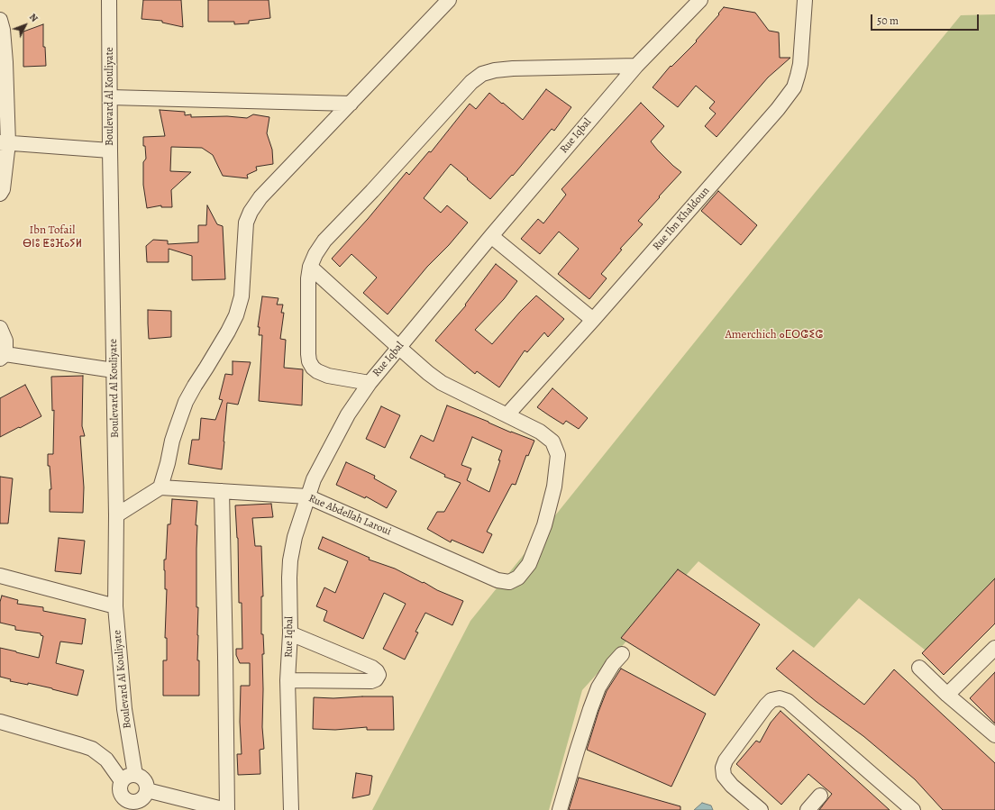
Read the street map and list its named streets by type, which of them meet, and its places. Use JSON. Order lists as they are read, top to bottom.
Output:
{
  "streets": {
    "street": [
      "Boulevard Al Kouliyate",
      "Rue Iqbal",
      "Rue Ibn Khaldoun",
      "Rue Abdellah Laroui"
    ]
  },
  "crossings": [
    ["Rue Iqbal", "Rue Abdellah Laroui"],
    ["Rue Ibn Khaldoun", "Rue Abdellah Laroui"]
  ],
  "districts": ["Ibn Tofail ⴱⵏⵓ ⵟⵓⴼⴰⵢⵍ", "Amerchich ⴰⵎⵔⵛⵉⵛ"],
  "scale_bar": "50 m",
  "north": "top right"
}
